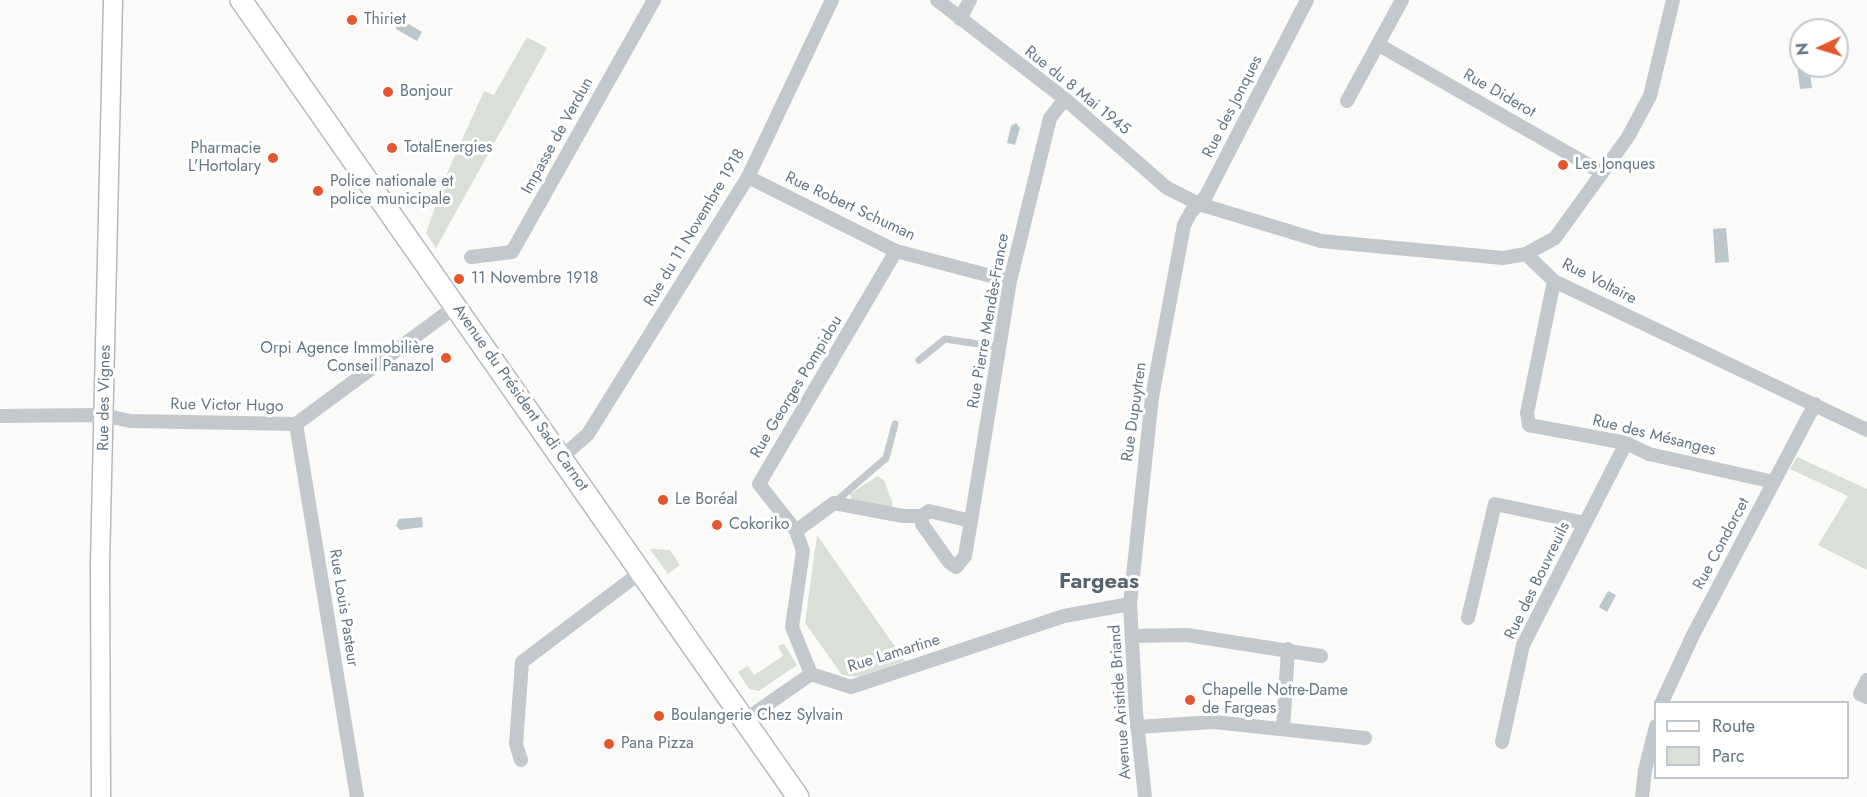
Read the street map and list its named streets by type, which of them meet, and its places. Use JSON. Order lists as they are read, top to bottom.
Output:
{
  "streets": {
    "main road": ["Avenue du Président Sadi Carnot"],
    "street": [
      "Rue du 8 Mai 1945",
      "Rue Diderot",
      "Rue des Jonques",
      "Impasse de Verdun",
      "Rue Robert Schuman",
      "Rue du 11 Novembre 1918",
      "Rue Voltaire",
      "Rue Pierre Mendès-France",
      "Rue Georges Pompidou",
      "Rue des Vignes",
      "Rue Victor Hugo",
      "Rue Dupuytren",
      "Rue des Mésanges",
      "Rue Condorcet",
      "Rue des Bouvreuils",
      "Rue Louis Pasteur",
      "Rue Lamartine",
      "Avenue Aristide Briand"
    ]
  },
  "crossings": [
    ["Rue du 8 Mai 1945", "Rue des Jonques"],
    ["Rue du 8 Mai 1945", "Rue Pierre Mendès-France"],
    ["Rue des Jonques", "Rue Dupuytren"],
    ["Rue Robert Schuman", "Rue du 11 Novembre 1918"],
    ["Rue Robert Schuman", "Rue Pierre Mendès-France"],
    ["Rue Robert Schuman", "Rue Georges Pompidou"],
    ["Rue du 11 Novembre 1918", "Avenue du Président Sadi Carnot"],
    ["Rue Voltaire", "Rue des Mésanges"],
    ["Rue Voltaire", "Rue Condorcet"],
    ["Rue Georges Pompidou", "Rue Lamartine"],
    ["Rue des Vignes", "Rue Victor Hugo"],
    ["Avenue du Président Sadi Carnot", "Rue Victor Hugo"],
    ["Rue Victor Hugo", "Rue Louis Pasteur"],
    ["Rue Dupuytren", "Rue Lamartine"],
    ["Rue Dupuytren", "Avenue Aristide Briand"],
    ["Rue des Mésanges", "Rue Condorcet"],
    ["Rue des Mésanges", "Rue des Bouvreuils"],
    ["Rue Lamartine", "Avenue Aristide Briand"]
  ],
  "districts": ["Fargeas"],
  "places": [
    "Thiriet",
    "Bonjour",
    "TotalEnergies",
    "Pharmacie L'Hortolary",
    "Les Jonques",
    "Police nationale et police municipale",
    "11 Novembre 1918",
    "Orpi Agence Immobilière Conseil Panazol",
    "Le Boréal",
    "Cokoriko",
    "Chapelle Notre-Dame de Fargeas",
    "Boulangerie Chez Sylvain",
    "Pana Pizza"
  ],
  "legend": ["Route", "Parc"],
  "north": "left"
}
